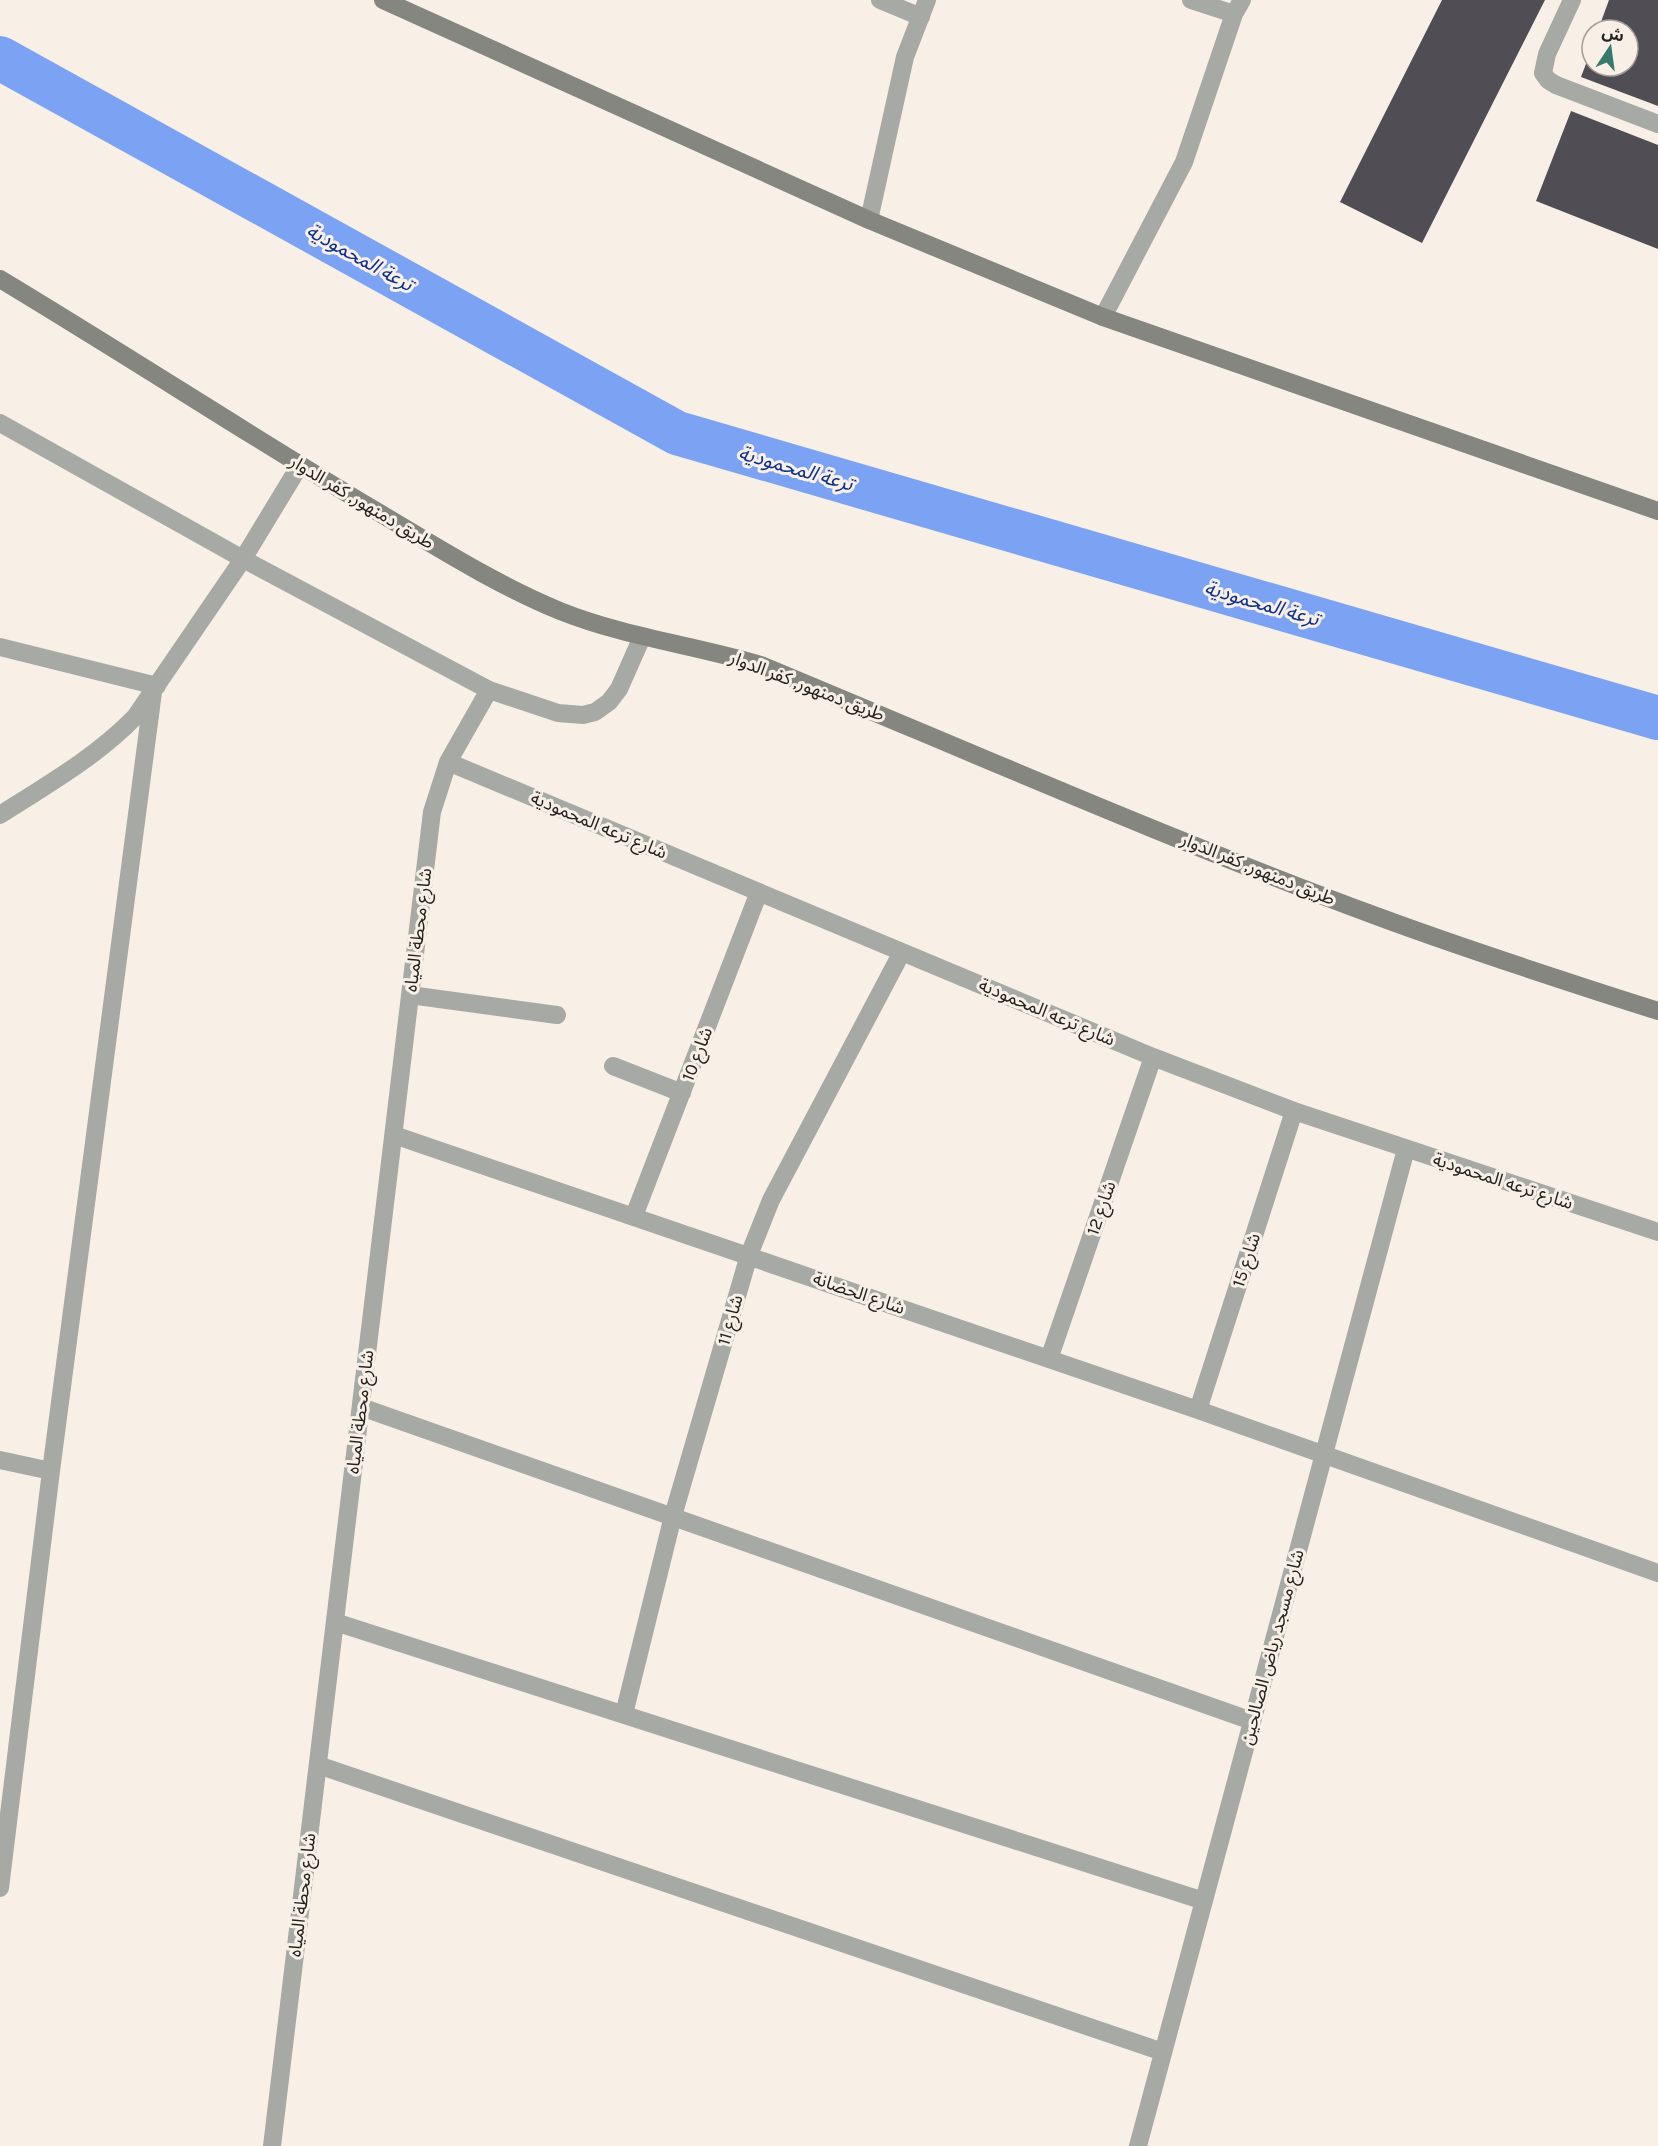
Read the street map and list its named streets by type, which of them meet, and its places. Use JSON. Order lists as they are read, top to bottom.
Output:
{
  "streets": {
    "main road": ["طريق دمنهور, كفر الدوار"],
    "street": [
      "شارع ترعه المحمودية",
      "شارع محطة المياه",
      "شارع 10",
      "شارع 12",
      "شارع 15",
      "شارع الحضانة",
      "شارع 11",
      "شارع مسجد رياض الصالحين"
    ]
  },
  "crossings": [
    ["شارع ترعه المحمودية", "شارع محطة المياه"],
    ["شارع ترعه المحمودية", "شارع 10"],
    ["شارع ترعه المحمودية", "شارع 12"],
    ["شارع ترعه المحمودية", "شارع 15"],
    ["شارع ترعه المحمودية", "شارع 11"],
    ["شارع ترعه المحمودية", "شارع مسجد رياض الصالحين"],
    ["شارع محطة المياه", "شارع الحضانة"],
    ["شارع 10", "شارع الحضانة"],
    ["شارع 12", "شارع الحضانة"],
    ["شارع 15", "شارع الحضانة"],
    ["شارع الحضانة", "شارع 11"],
    ["شارع الحضانة", "شارع مسجد رياض الصالحين"]
  ],
  "water": ["ترعة المحمودية"],
  "north": "top"
}
